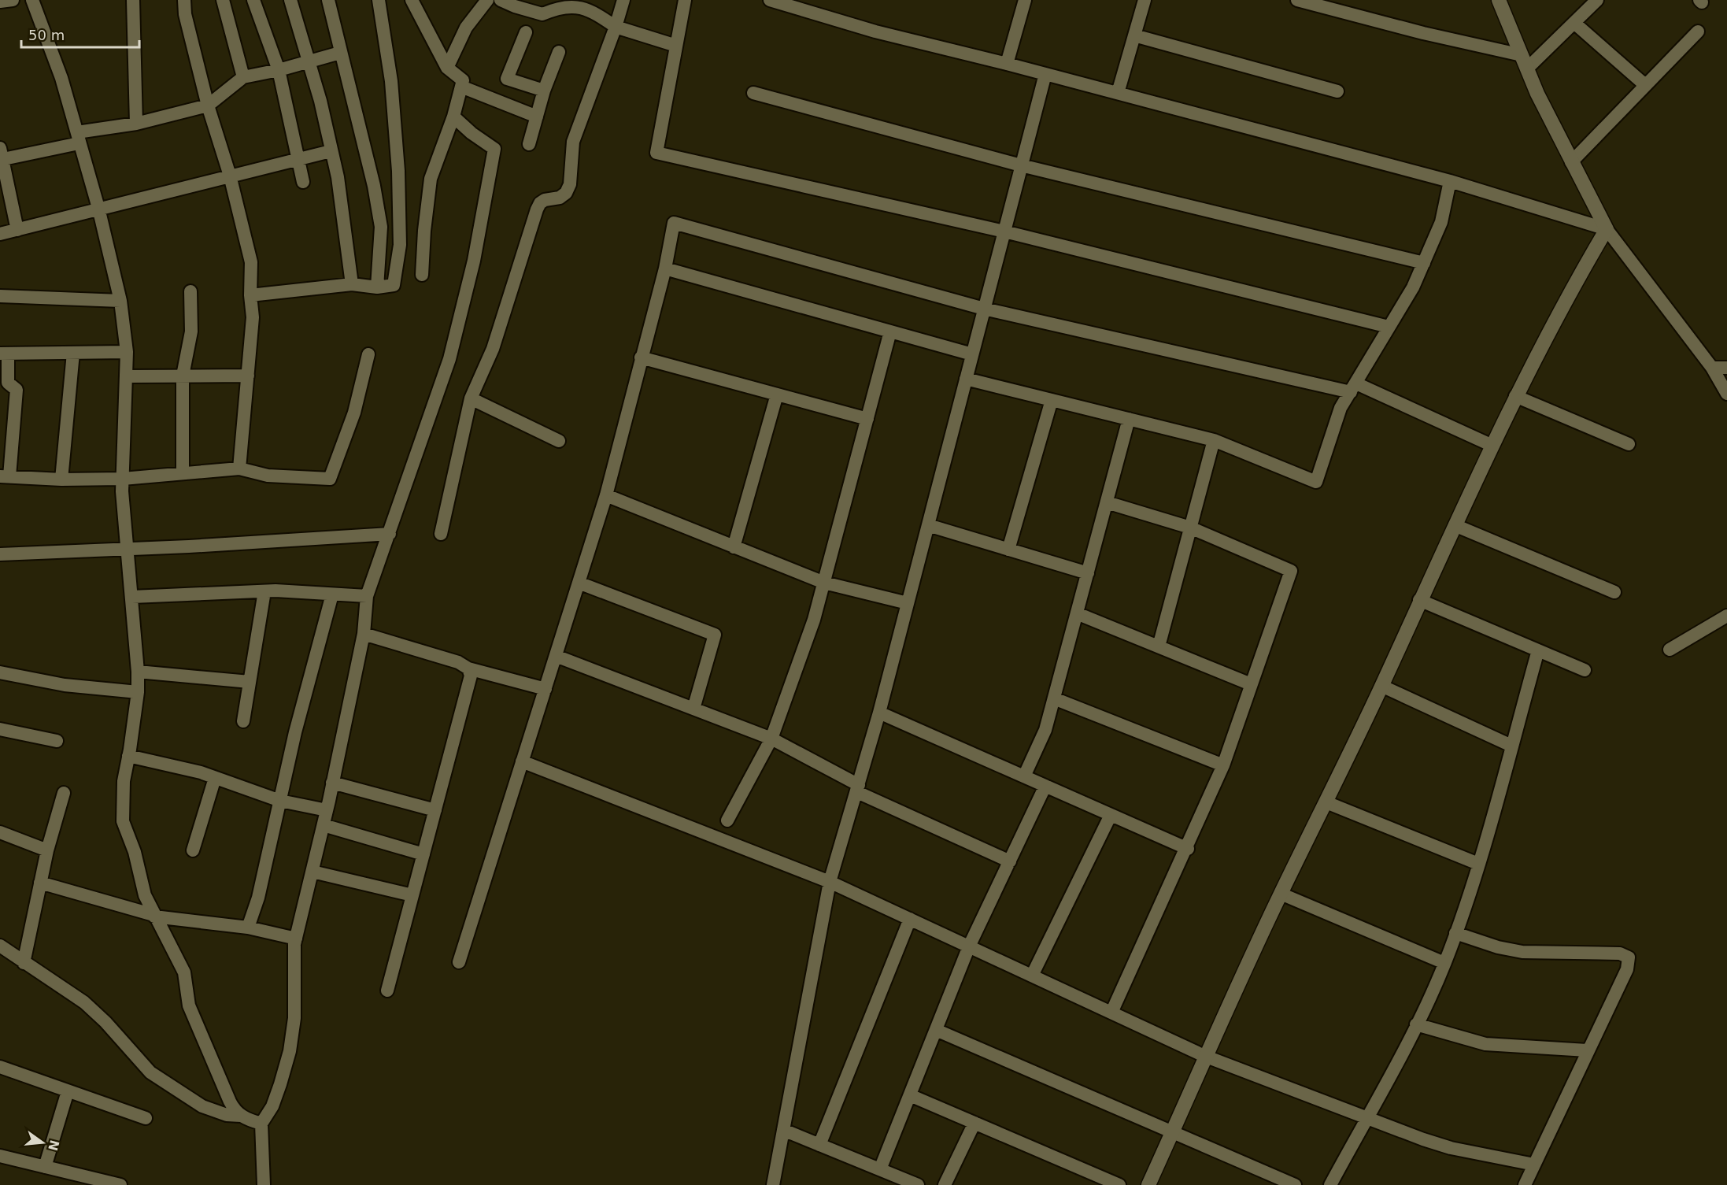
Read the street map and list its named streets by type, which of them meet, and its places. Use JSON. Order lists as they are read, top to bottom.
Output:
{
  "scale_bar": "50 m",
  "north": "right"
}
